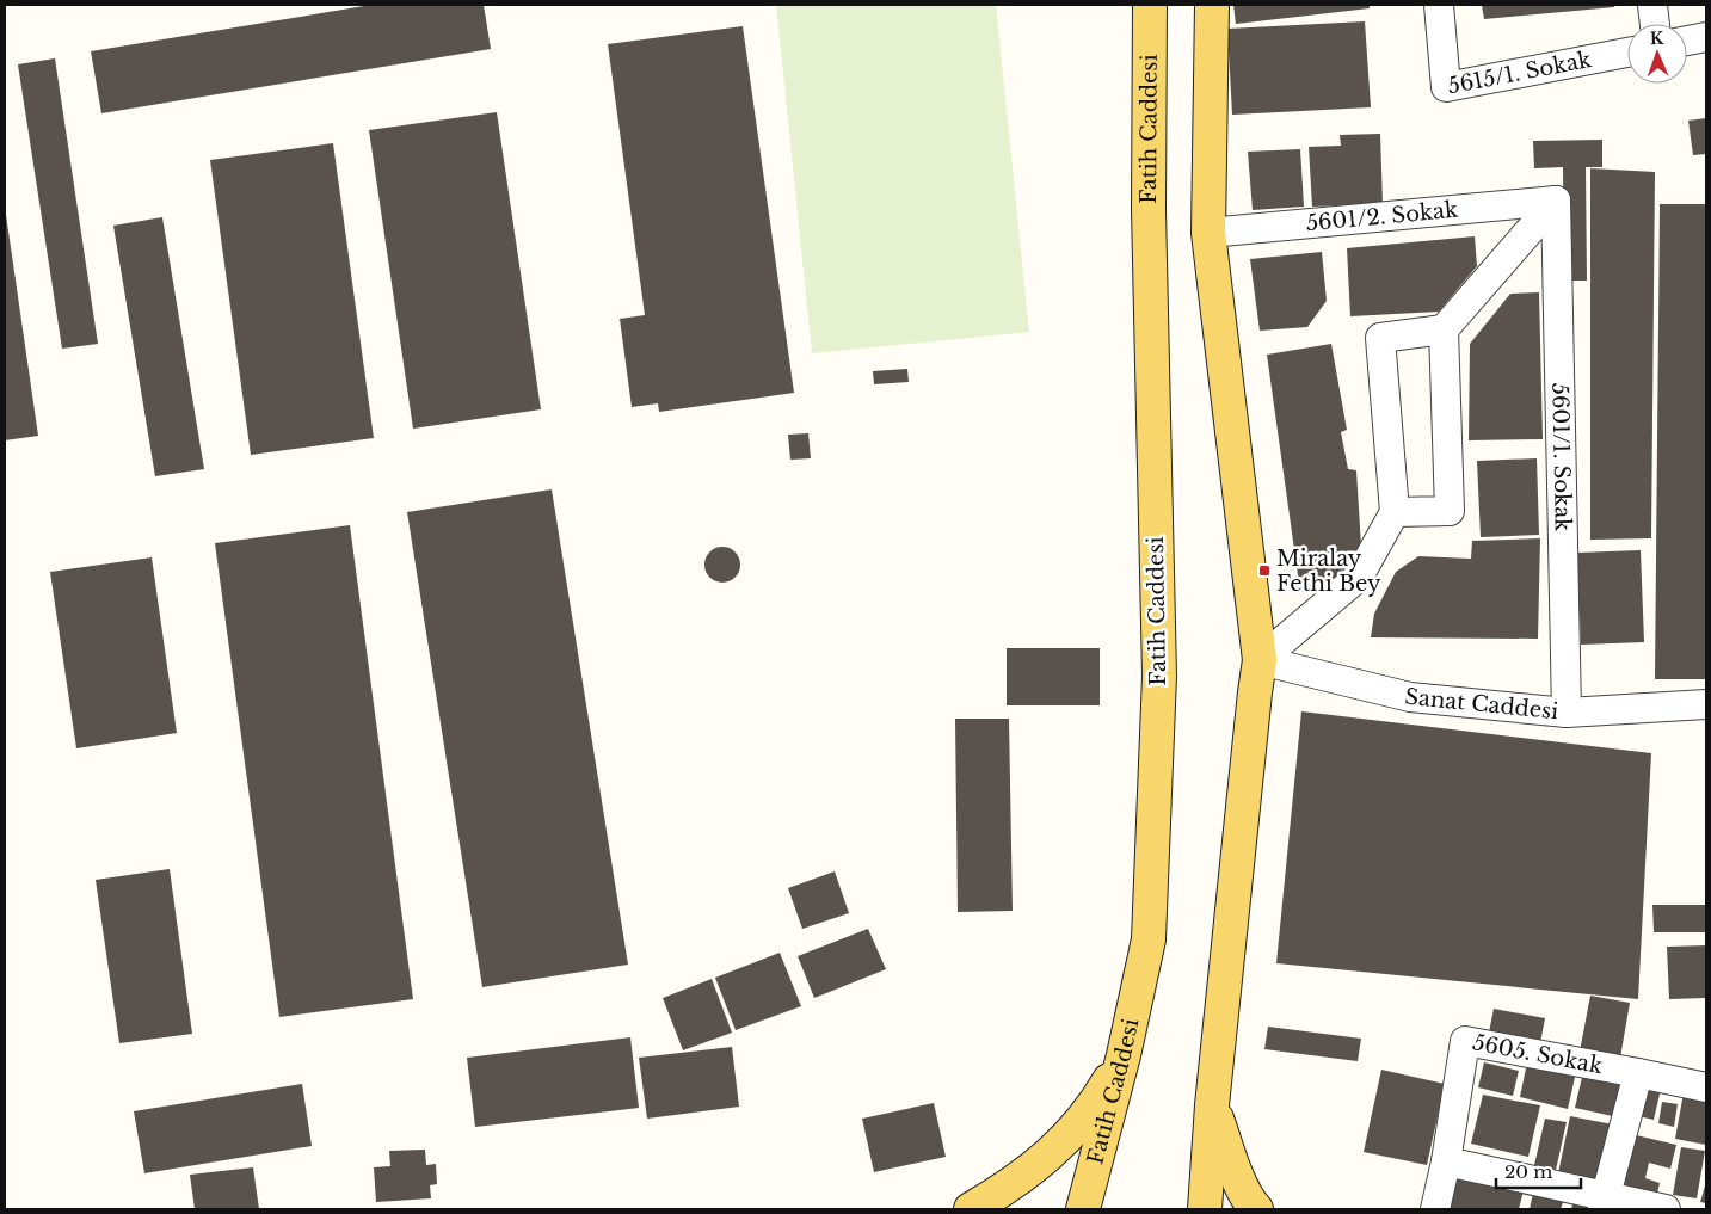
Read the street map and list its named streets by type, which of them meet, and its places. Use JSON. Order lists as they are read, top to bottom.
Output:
{
  "streets": {
    "main road": ["Fatih Caddesi"],
    "street": [
      "5615/1. Sokak",
      "5601/2. Sokak",
      "5601/1. Sokak",
      "Sanat Caddesi",
      "5605. Sokak"
    ]
  },
  "crossings": [
    ["5601/2. Sokak", "5601/1. Sokak"],
    ["5601/1. Sokak", "Sanat Caddesi"]
  ],
  "places": {
    "transit": ["Miralay Fethi Bey"]
  },
  "scale_bar": "20 m",
  "north": "top"
}
